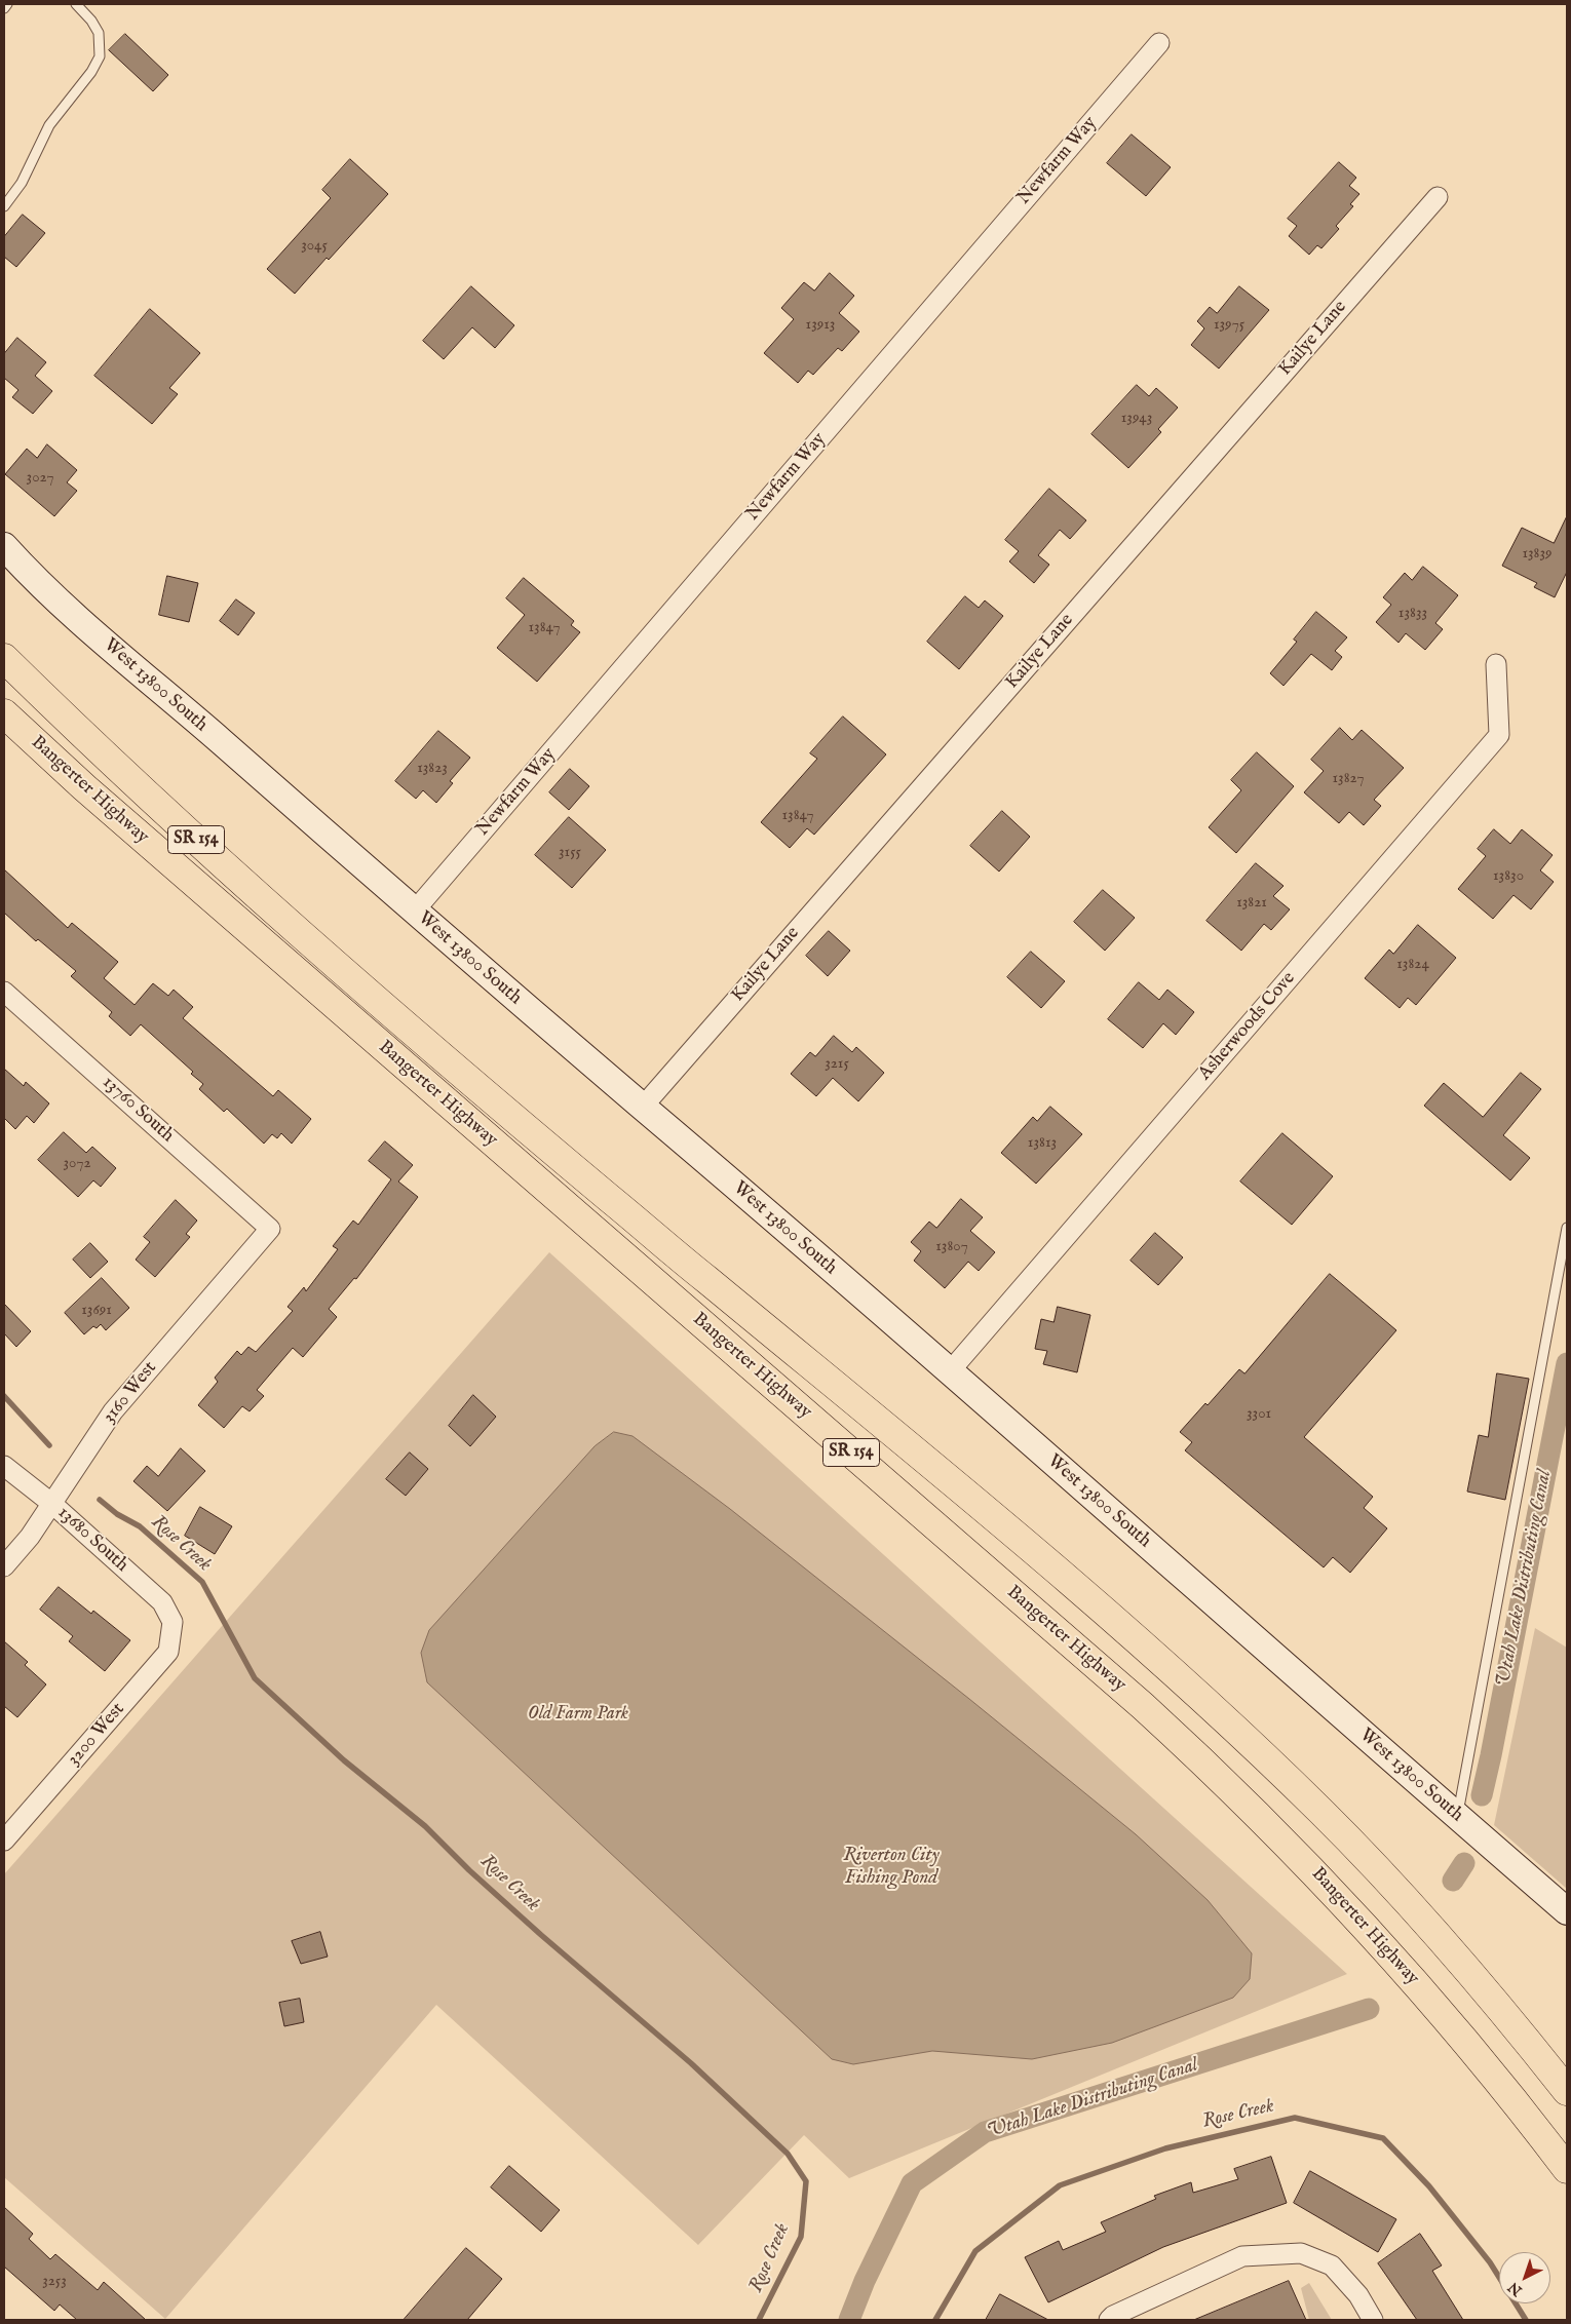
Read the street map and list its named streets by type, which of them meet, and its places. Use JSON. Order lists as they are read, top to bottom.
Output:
{
  "streets": {
    "highway": ["Bangerter Highway", "SR 154"],
    "street": [
      "Newfarm Way",
      "Kailye Lane",
      "West 13800 South",
      "Asherwoods Cove",
      "13760 South",
      "3160 West",
      "13680 South",
      "3200 West"
    ]
  },
  "crossings": [
    ["Newfarm Way", "West 13800 South"],
    ["Kailye Lane", "West 13800 South"],
    ["West 13800 South", "Asherwoods Cove"],
    ["13760 South", "3160 West"],
    ["3160 West", "13680 South"],
    ["13680 South", "3200 West"]
  ],
  "water": ["Rose Creek", "Utah Lake Distributing Canal", "Riverton City Fishing Pond"],
  "parks": ["Old Farm Park"],
  "house_numbers": [
    "3045",
    "13913",
    "13975",
    "13943",
    "3027",
    "13839",
    "13833",
    "13847",
    "13823",
    "13827",
    "13847",
    "3155",
    "13830",
    "13821",
    "13824",
    "3215",
    "13813",
    "3072",
    "13807",
    "13691",
    "3301",
    "3253"
  ],
  "north": "bottom left"
}
